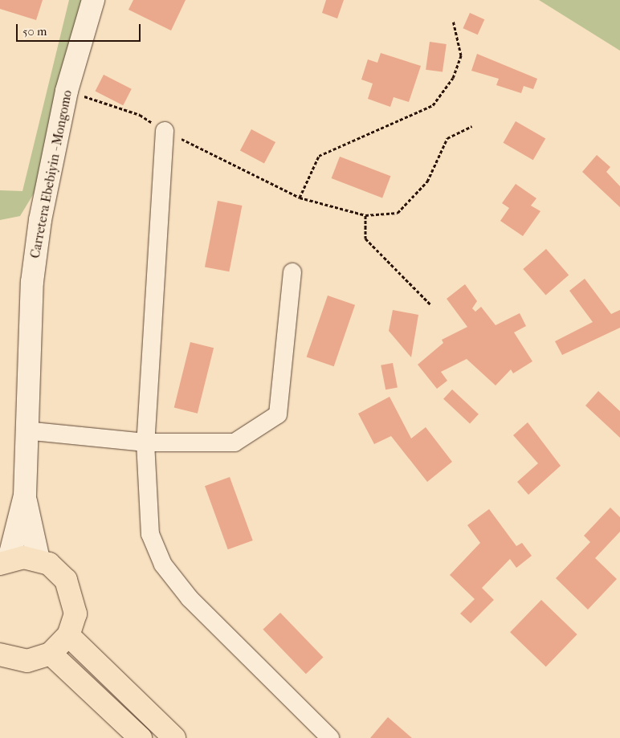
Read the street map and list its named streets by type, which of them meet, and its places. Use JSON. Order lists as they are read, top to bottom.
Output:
{
  "streets": {
    "street": ["Carretera Ebebiyin - Mongomo"]
  },
  "scale_bar": "50 m"
}
